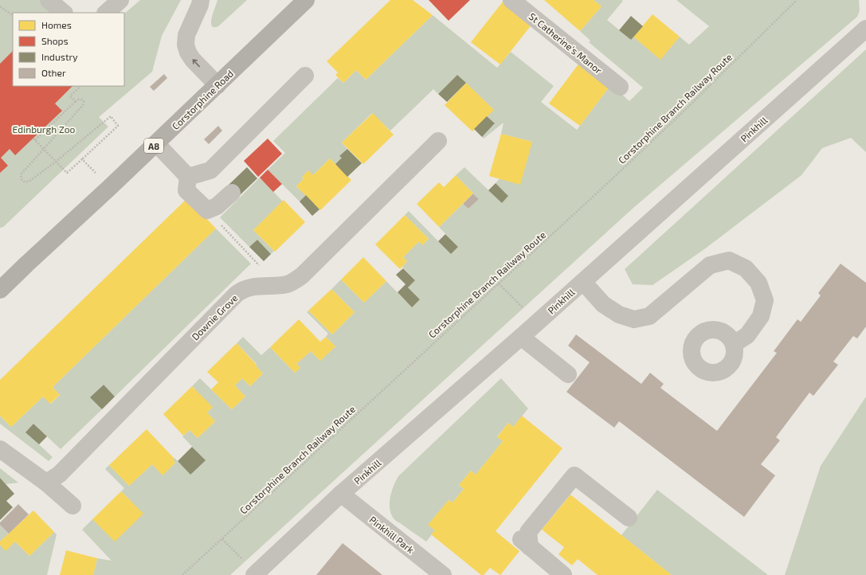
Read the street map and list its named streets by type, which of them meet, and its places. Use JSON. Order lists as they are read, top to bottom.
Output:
{
  "streets": {
    "main road": ["Corstorphine Road", "A8"],
    "street": [
      "St Catherine's Manor",
      "Pinkhill",
      "Downie Grove",
      "Pinkhill Park"
    ],
    "path": ["Corstorphine Branch Railway Route"]
  },
  "crossings": [
    ["Pinkhill", "Pinkhill Park"]
  ],
  "parks": ["Edinburgh Zoo"],
  "legend": [
    "Homes",
    "Shops",
    "Industry",
    "Other"
  ]
}
